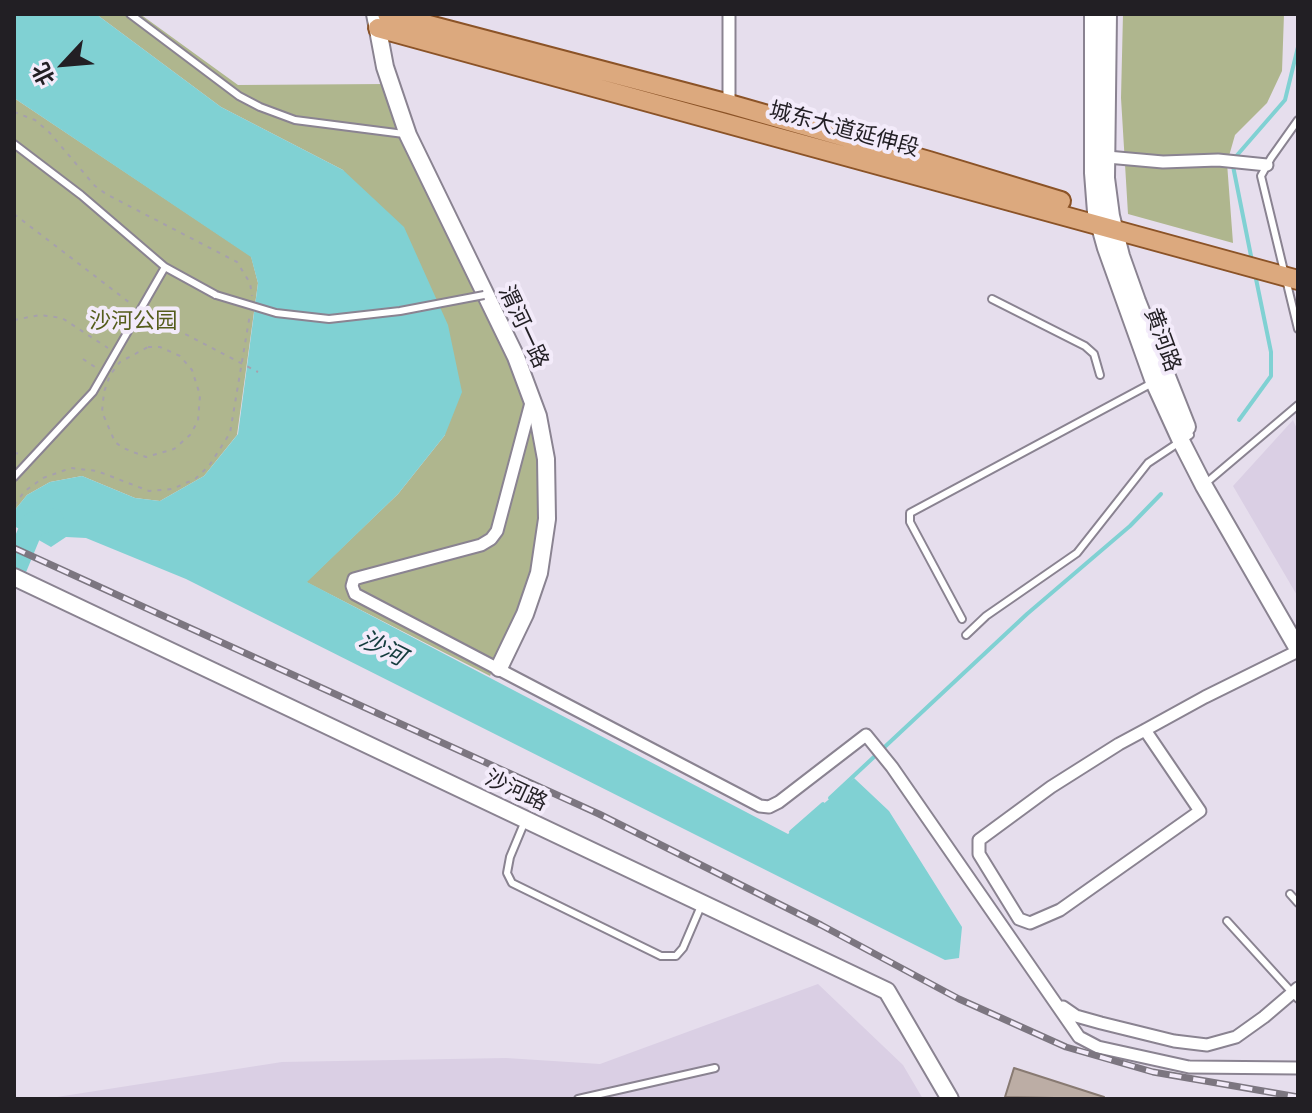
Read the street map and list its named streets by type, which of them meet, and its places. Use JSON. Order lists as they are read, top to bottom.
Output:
{
  "streets": {
    "main road": [
      "城东大道延伸段",
      "渭河一路",
      "黄河路",
      "沙河路"
    ]
  },
  "crossings": [
    ["城东大道延伸段", "渭河一路"],
    ["城东大道延伸段", "黄河路"]
  ],
  "water": ["沙河"],
  "parks": ["沙河公园"],
  "north": "bottom left"
}
